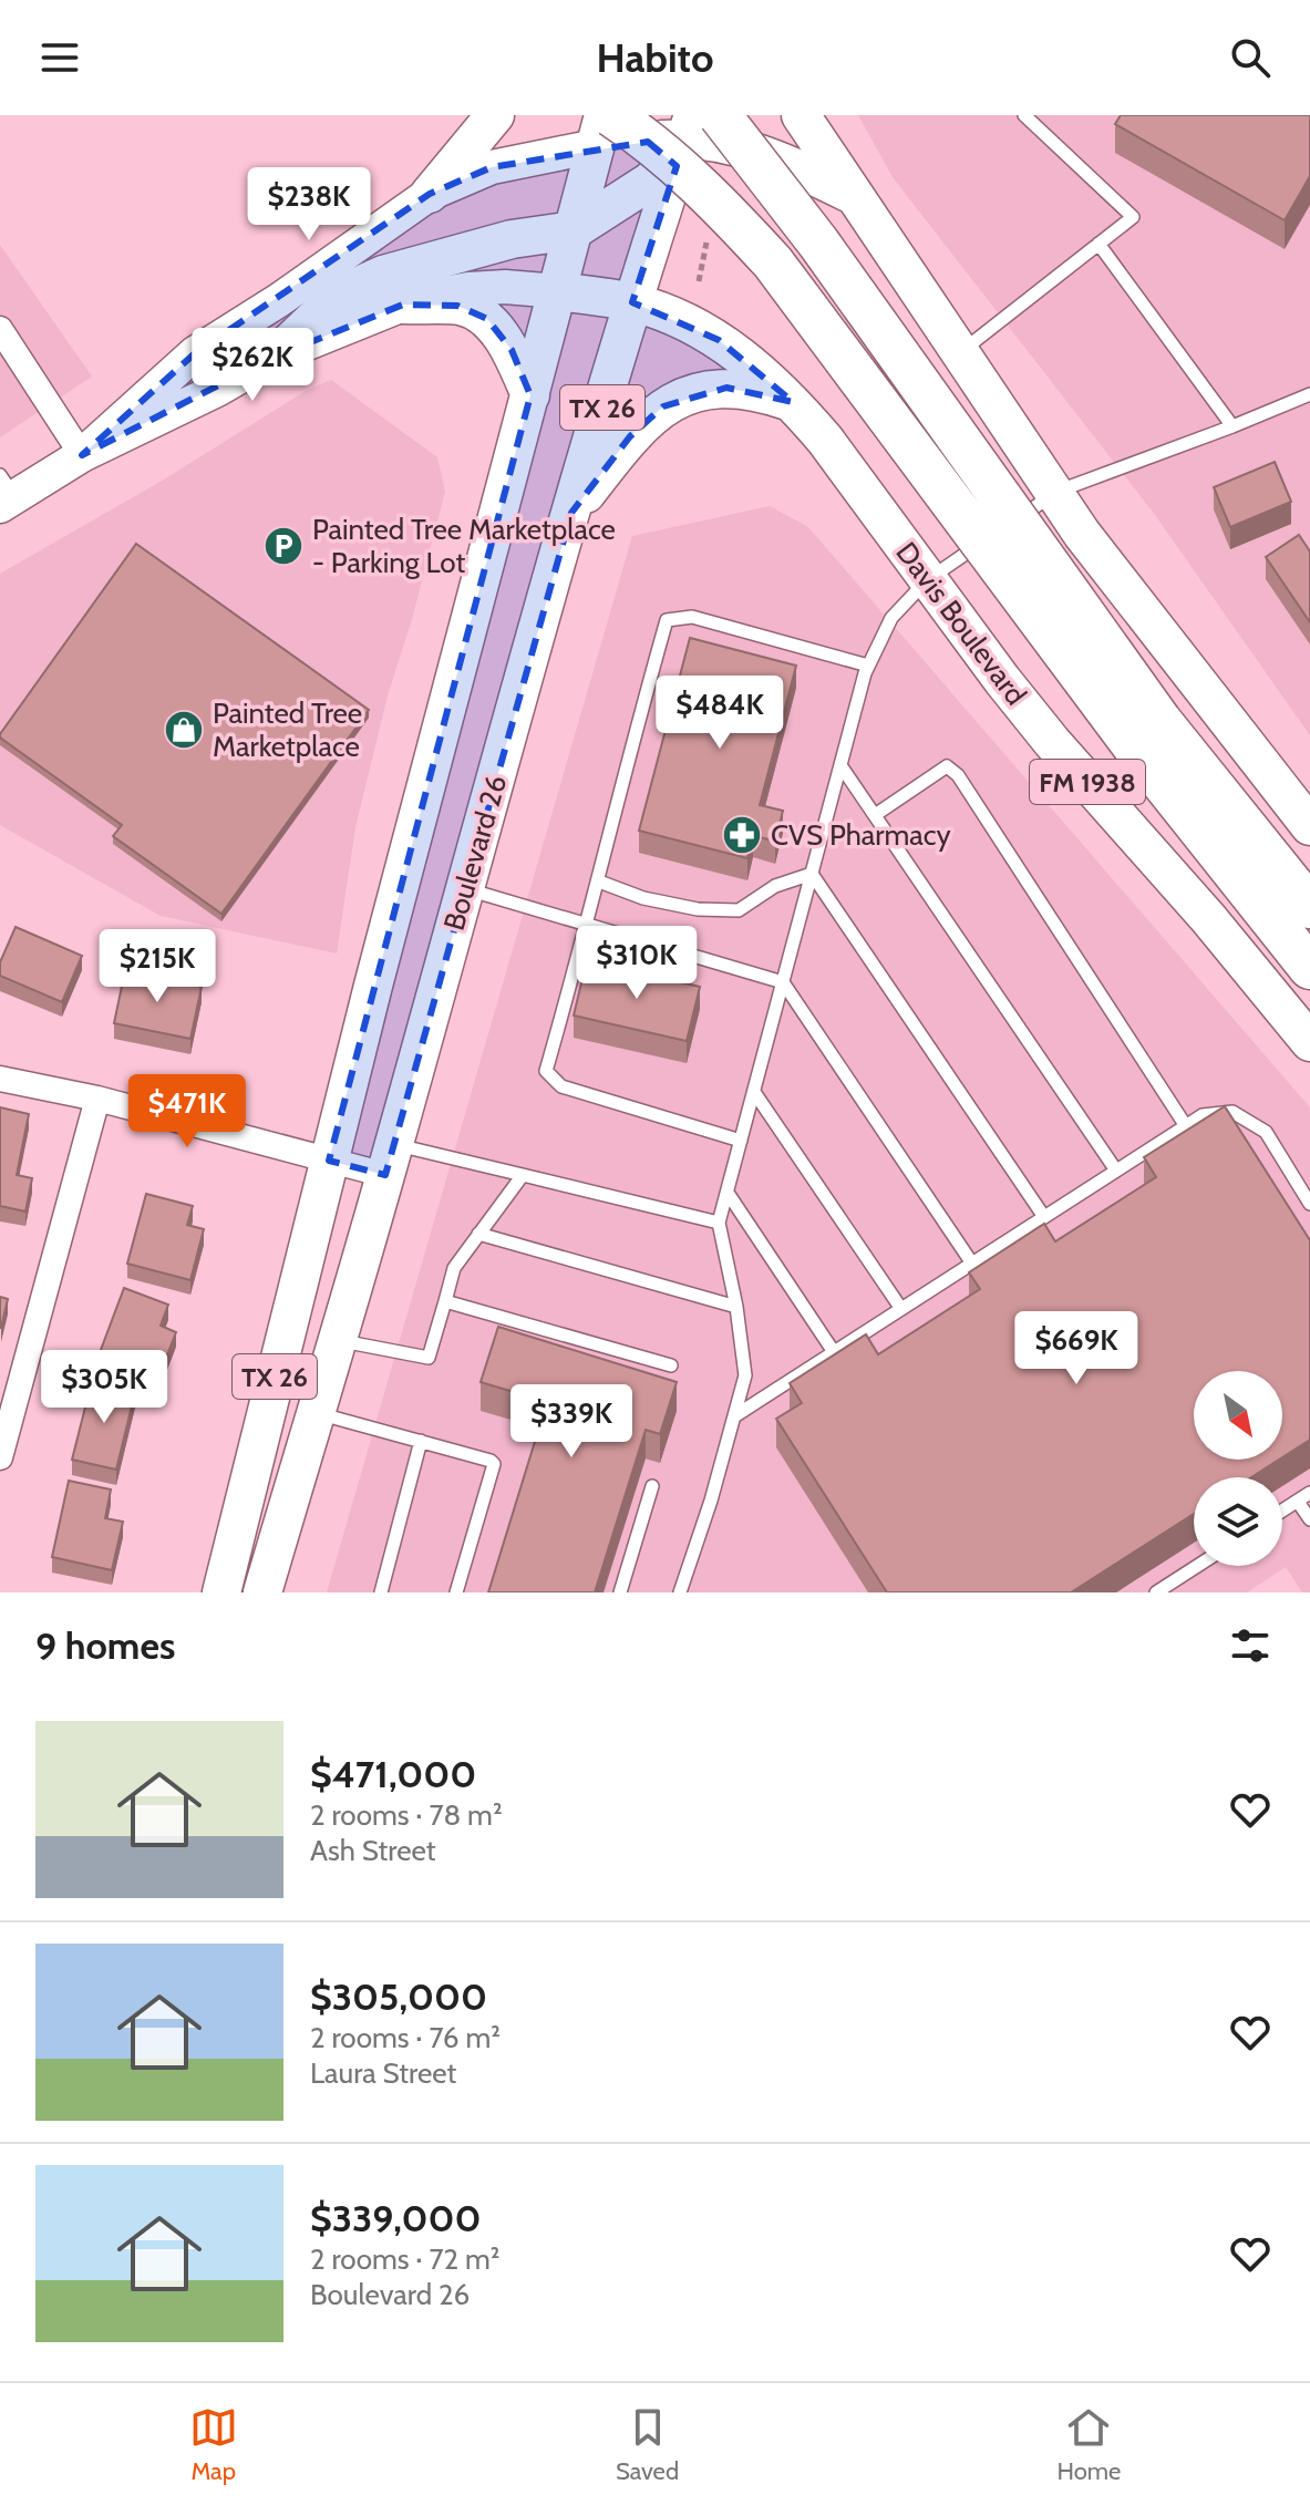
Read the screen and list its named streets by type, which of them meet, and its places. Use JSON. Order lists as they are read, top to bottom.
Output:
{
  "streets": {
    "main road": [
      "TX 26",
      "Davis Boulevard",
      "FM 1938",
      "Boulevard 26"
    ]
  },
  "crossings": [
    ["TX 26", "Davis Boulevard"],
    ["Davis Boulevard", "Boulevard 26"]
  ],
  "places": {
    "parking": ["Painted Tree Marketplace - Parking Lot"],
    "shop": ["Painted Tree Marketplace"],
    "pharmacy": ["CVS Pharmacy"]
  },
  "north": "bottom right",
  "page": {
    "header": "Habito",
    "price": [
      "$238K",
      "$262K",
      "$484K",
      "$310K",
      "$215K",
      "$471K",
      "$669K",
      "$305K",
      "$339K"
    ],
    "heading": "9 homes",
    "list": [
      {
        "name": "$471,000",
        "note": "2 rooms · 78 m² · Ash Street"
      },
      {
        "name": "$305,000",
        "note": "2 rooms · 76 m² · Laura Street"
      },
      {
        "name": "$339,000",
        "note": "2 rooms · 72 m² · Boulevard 26"
      }
    ],
    "tabs": ["Map", "Saved", "Home"]
  }
}
